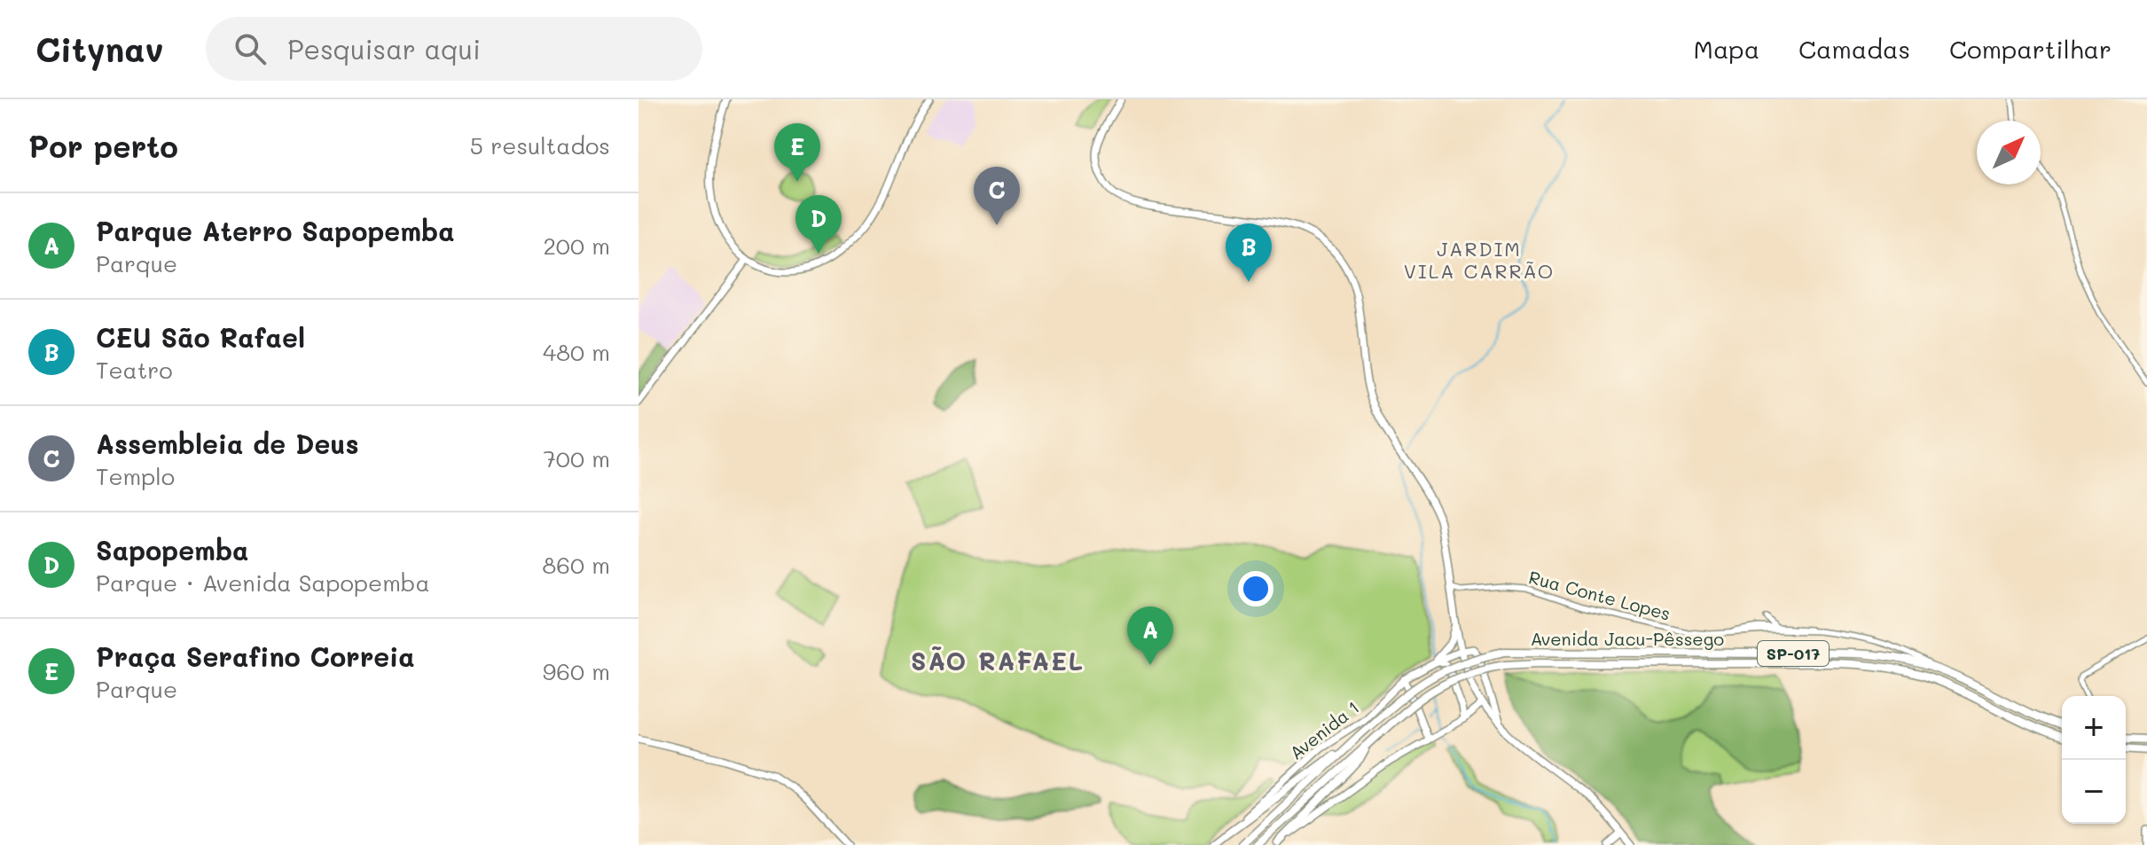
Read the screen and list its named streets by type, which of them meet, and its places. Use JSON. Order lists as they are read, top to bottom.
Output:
{
  "streets": {
    "highway": ["Avenida Jacu-Pêssego", "SP-017"],
    "main road": ["Avenida 1"],
    "street": ["Rua Conte Lopes"]
  },
  "districts": ["JARDIM VILA CARRÃO", "SÃO RAFAEL"],
  "north": "top right",
  "page": {
    "header": "Citynav",
    "search": "Pesquisar aqui",
    "nav": ["Mapa", "Camadas", "Compartilhar"],
    "heading": ["Por perto", "5 resultados"],
    "pins": [
      "E",
      "C",
      "D",
      "B",
      "A"
    ],
    "list": [
      {
        "mark": "A",
        "name": "Parque Aterro Sapopemba",
        "note": "Parque",
        "value": "200 m"
      },
      {
        "mark": "B",
        "name": "CEU São Rafael",
        "note": "Teatro",
        "value": "480 m"
      },
      {
        "mark": "C",
        "name": "Assembleia de Deus",
        "note": "Templo",
        "value": "700 m"
      },
      {
        "mark": "D",
        "name": "Sapopemba",
        "note": "Parque · Avenida Sapopemba",
        "value": "860 m"
      },
      {
        "mark": "E",
        "name": "Praça Serafino Correia",
        "note": "Parque",
        "value": "960 m"
      }
    ],
    "map_buttons": ["+", "−"]
  }
}
